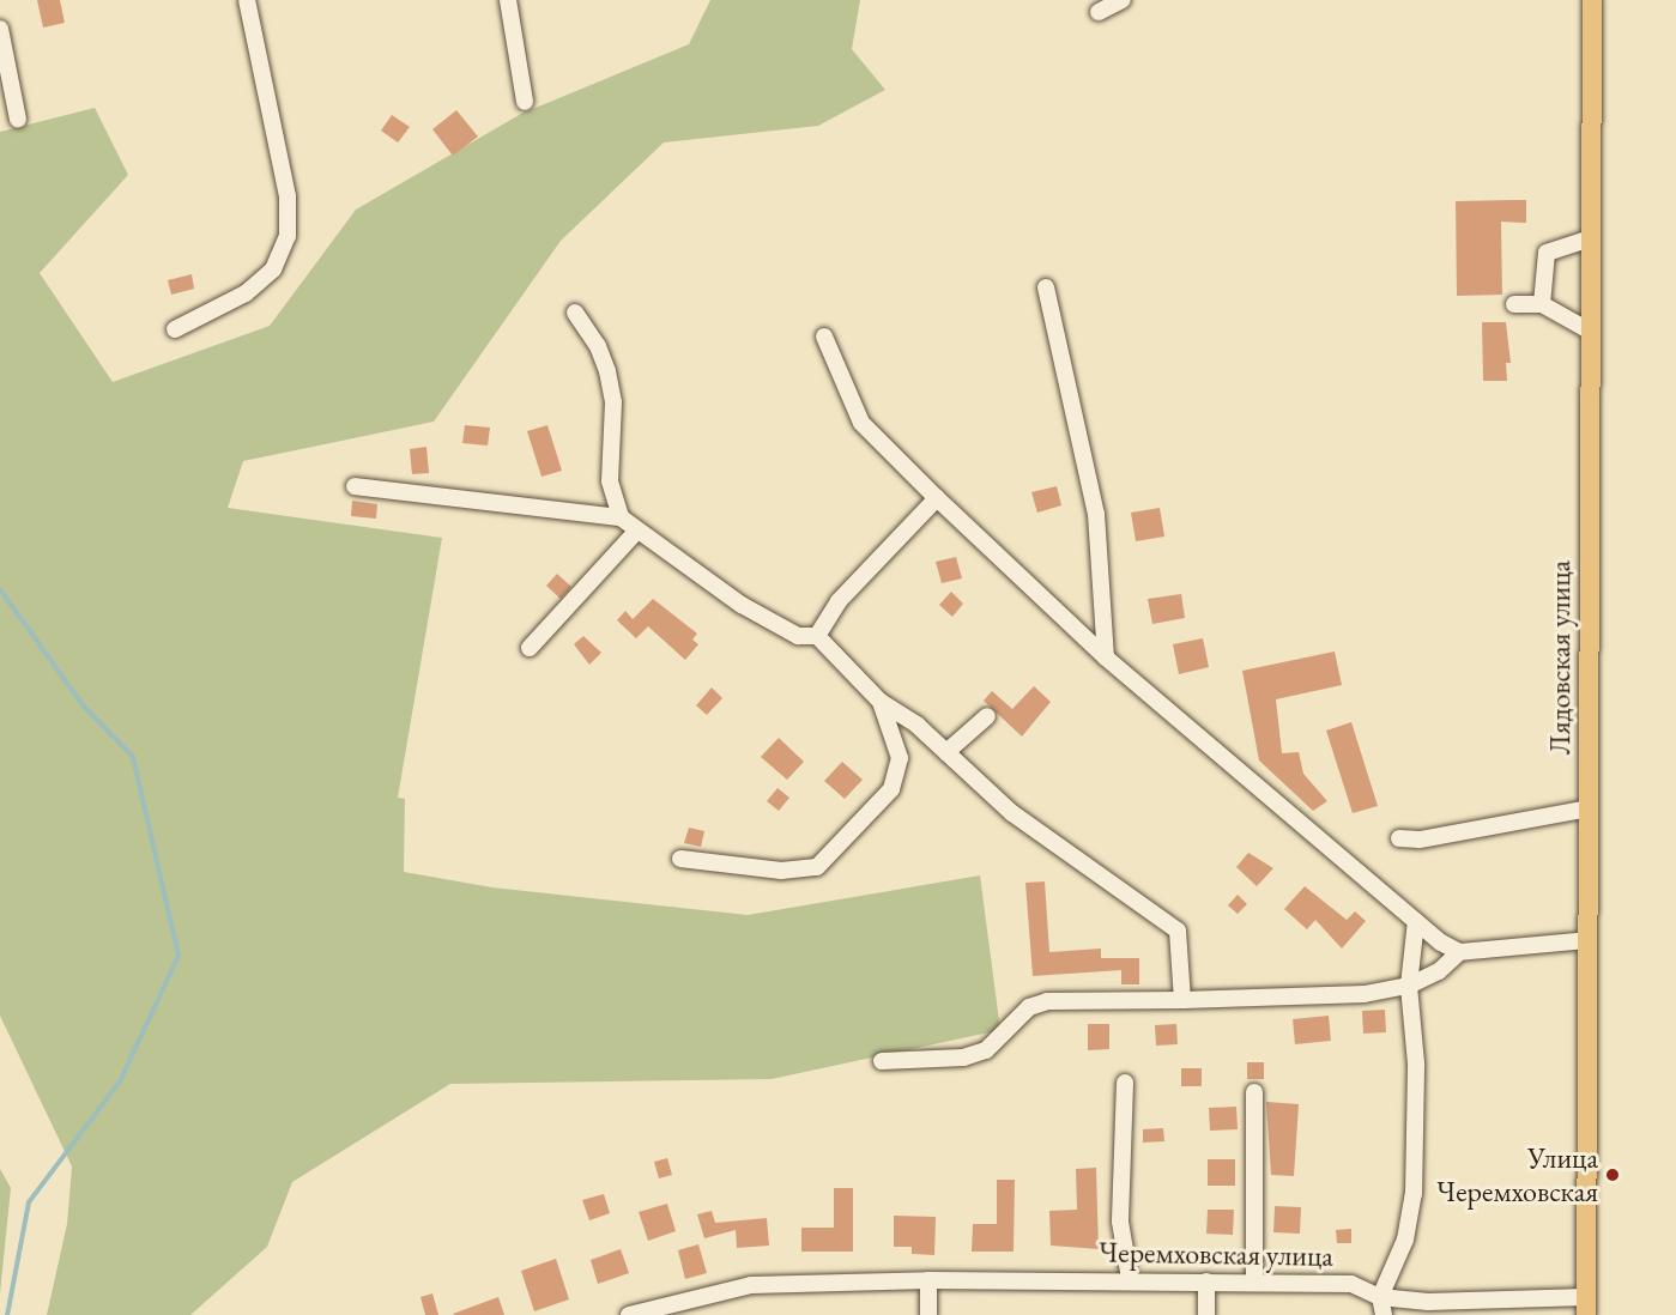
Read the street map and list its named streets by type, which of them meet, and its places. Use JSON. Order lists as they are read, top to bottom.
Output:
{
  "streets": {
    "main road": ["Лядовская улица"],
    "street": ["Черемховская улица"]
  },
  "crossings": [
    ["Лядовская улица", "Черемховская улица"]
  ],
  "places": ["Улица Черемховская"]
}
